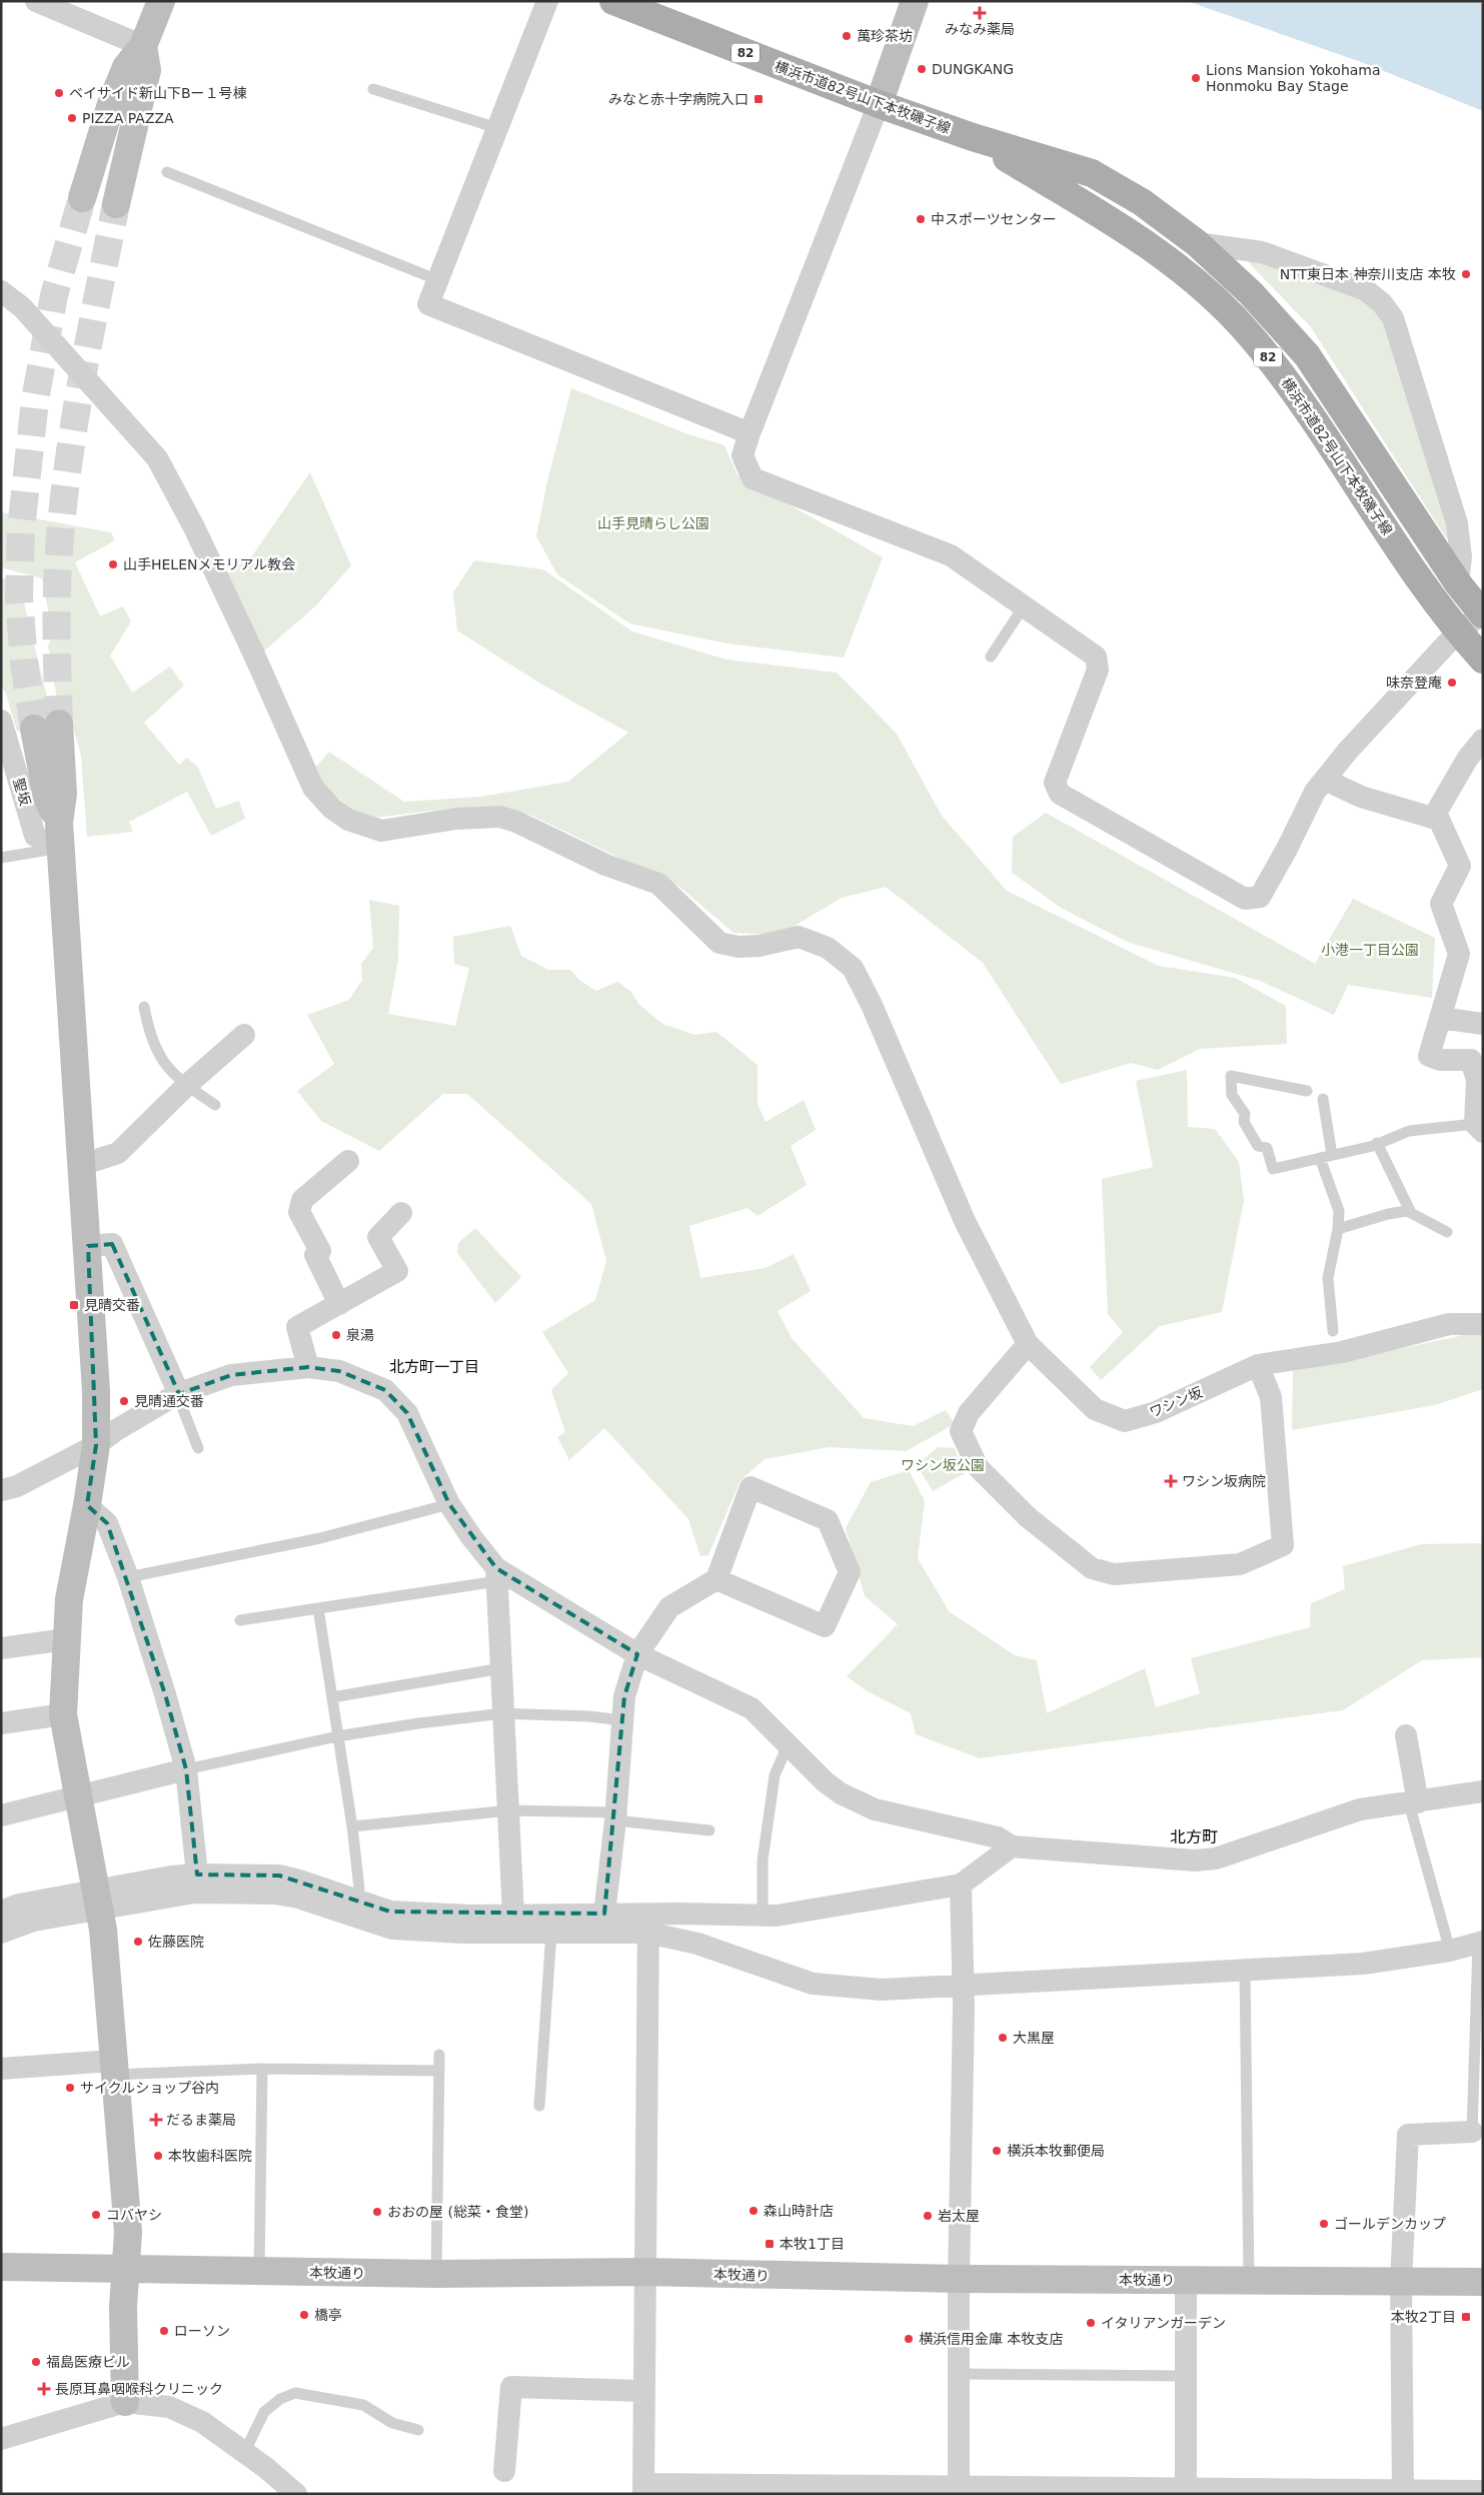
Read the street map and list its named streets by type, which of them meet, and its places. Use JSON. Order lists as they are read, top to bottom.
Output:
{
  "streets": {
    "main road": ["82", "横浜市道82号山下本牧磯子線"],
    "street": ["聖坂", "ワシン坂", "本牧通り"]
  },
  "districts": ["北方町一丁目", "北方町"],
  "parks": ["山手見晴らし公園", "小港一丁目公園", "ワシン坂公園"],
  "places": {
    "health": [
      "みなみ薬局",
      "ワシン坂病院",
      "だるま薬局",
      "長原耳鼻咽喉科クリニック"
    ],
    "other": [
      "萬珍茶坊",
      "DUNGKANG",
      "Lions Mansion Yokohama Honmoku Bay Stage",
      "ベイサイド新山下Bー１号棟",
      "PIZZA PAZZA",
      "中スポーツセンター",
      "NTT東日本 神奈川支店 本牧",
      "山手HELENメモリアル教会",
      "味奈登庵",
      "泉湯",
      "見晴通交番",
      "佐藤医院",
      "大黒屋",
      "サイクルショップ谷内",
      "横浜本牧郵便局",
      "本牧歯科医院",
      "森山時計店",
      "おおの屋 (総菜・食堂)",
      "コバヤシ",
      "岩太屋",
      "ゴールデンカップ",
      "橋亭",
      "イタリアンガーデン",
      "ローソン",
      "横浜信用金庫 本牧支店",
      "福島医療ビル"
    ],
    "transit": [
      "みなと赤十字病院入口",
      "見晴交番",
      "本牧1丁目",
      "本牧2丁目"
    ]
  }
}
